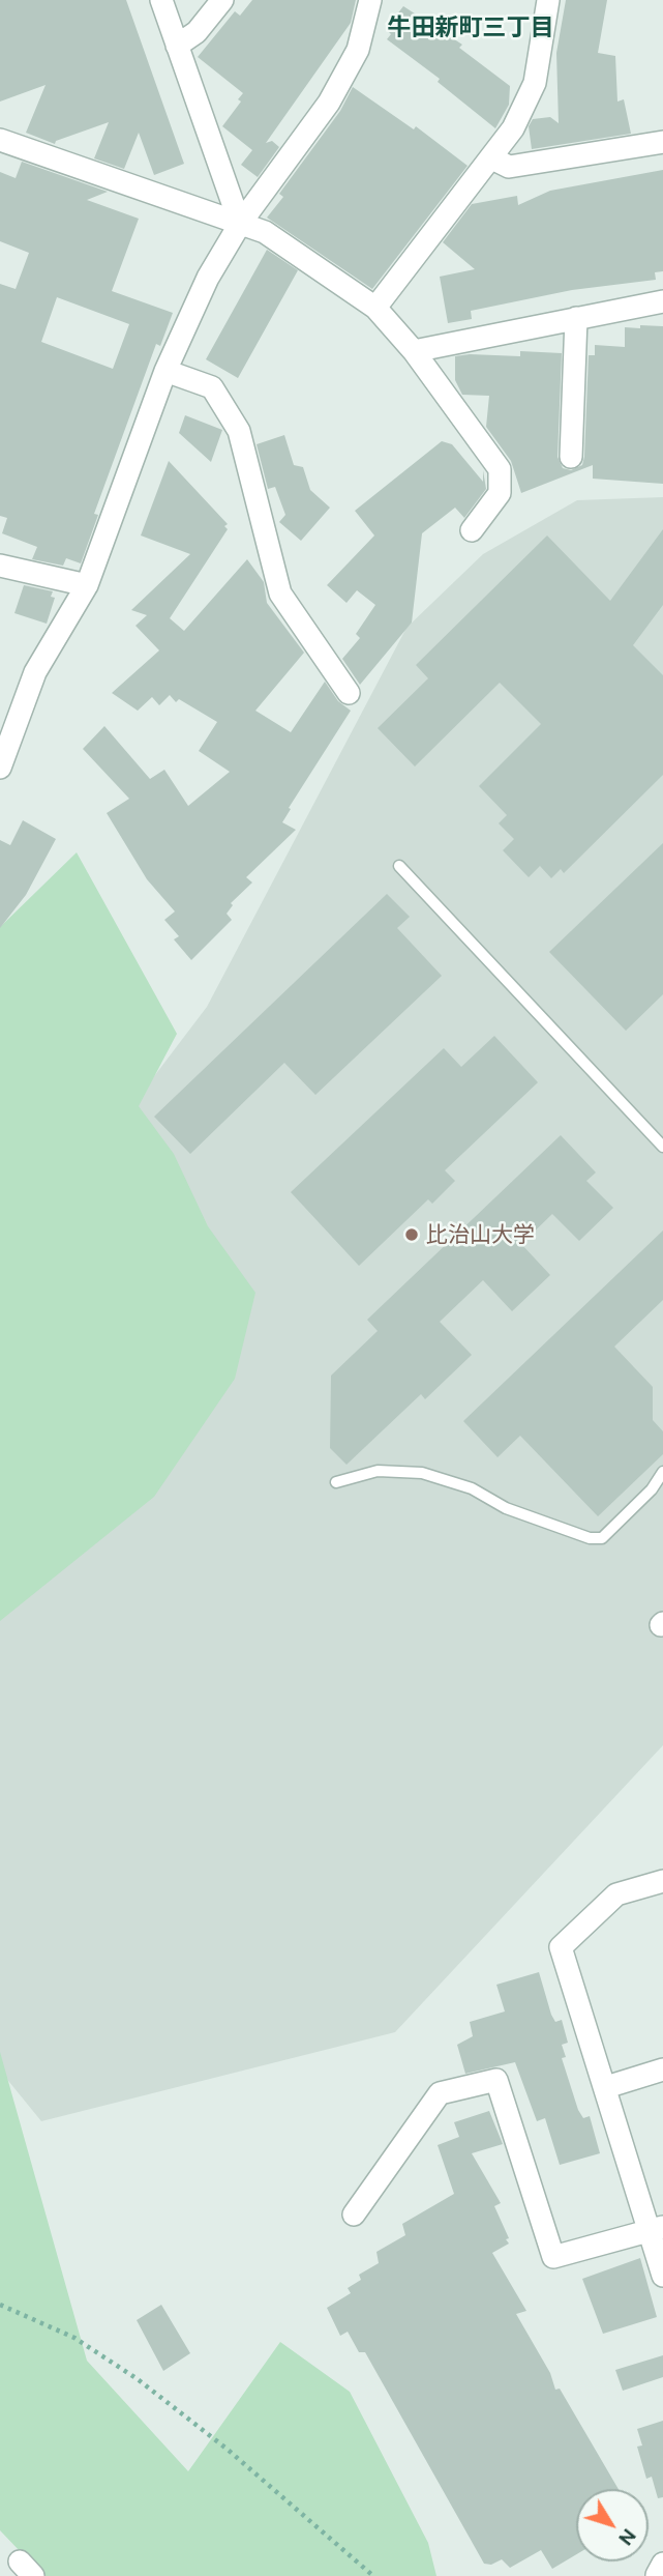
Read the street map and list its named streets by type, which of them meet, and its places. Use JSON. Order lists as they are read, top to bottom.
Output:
{
  "districts": ["牛田新町三丁目"],
  "places": ["比治山大学"],
  "north": "bottom right"
}
